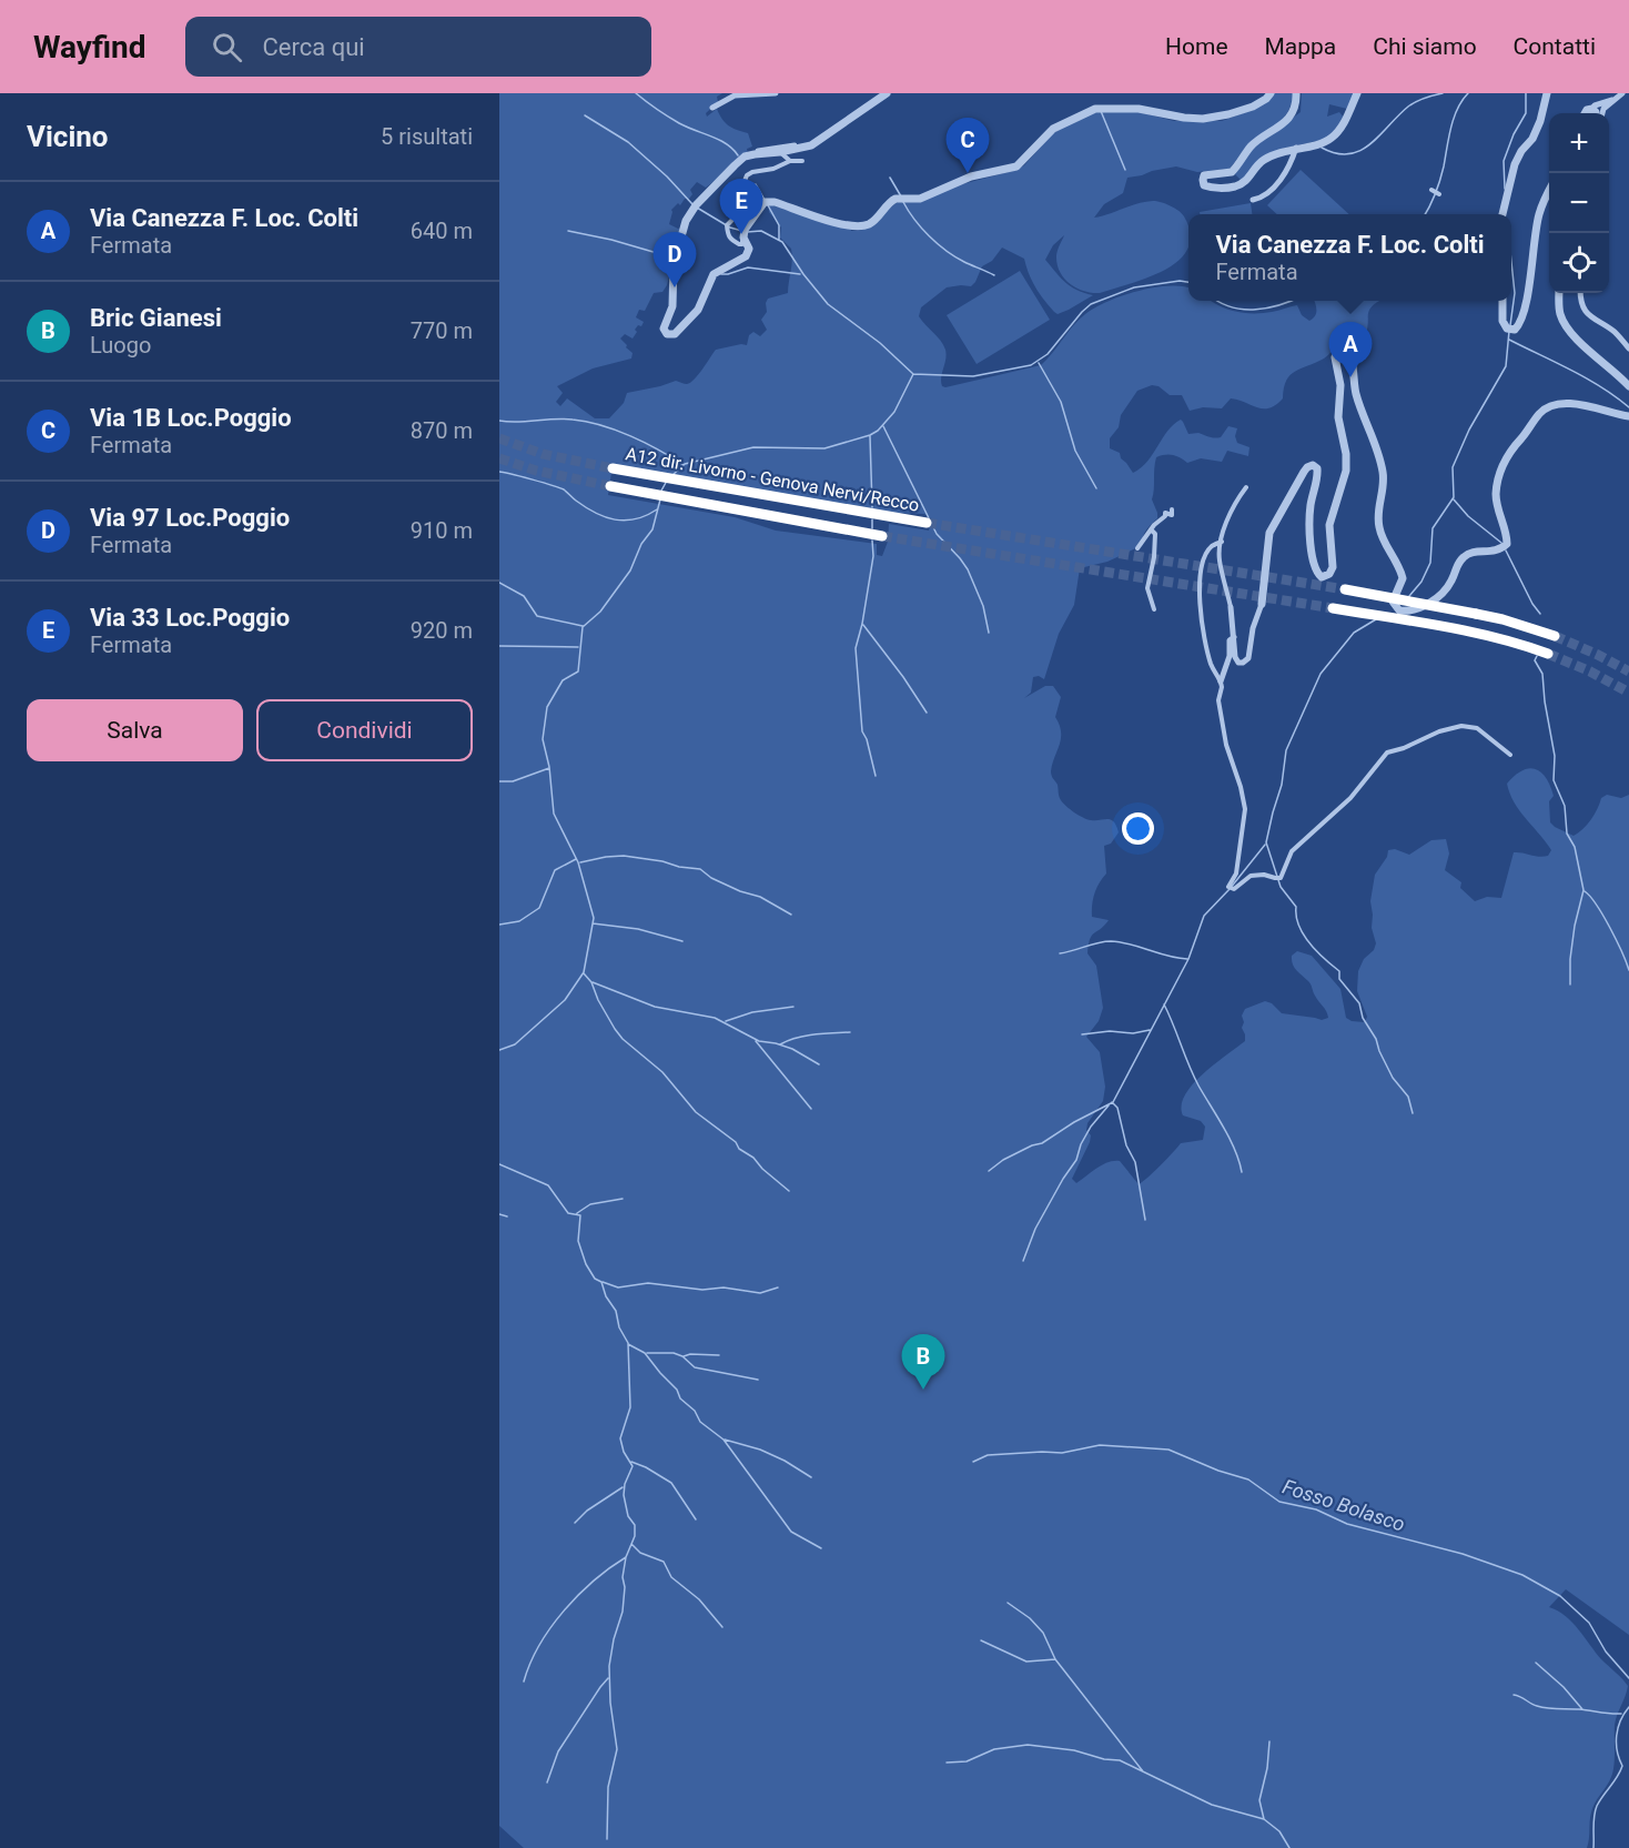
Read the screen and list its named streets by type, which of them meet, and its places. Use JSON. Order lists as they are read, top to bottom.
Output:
{
  "streets": {
    "highway": ["A12 dir. Livorno - Genova Nervi/Recco"]
  },
  "water": ["Fosso Bolasco"],
  "page": {
    "header": "Wayfind",
    "search": "Cerca qui",
    "nav": [
      "Home",
      "Mappa",
      "Chi siamo",
      "Contatti"
    ],
    "heading": ["Vicino", "5 risultati"],
    "map_buttons": ["+", "−"],
    "pins": [
      "C",
      "E",
      "D",
      "A",
      "B"
    ],
    "list": [
      {
        "mark": "A",
        "name": "Via Canezza F. Loc. Colti",
        "note": "Fermata",
        "value": "640 m"
      },
      {
        "mark": "B",
        "name": "Bric Gianesi",
        "note": "Luogo",
        "value": "770 m"
      },
      {
        "mark": "C",
        "name": "Via 1B Loc.Poggio",
        "note": "Fermata",
        "value": "870 m"
      },
      {
        "mark": "D",
        "name": "Via 97 Loc.Poggio",
        "note": "Fermata",
        "value": "910 m"
      },
      {
        "mark": "E",
        "name": "Via 33 Loc.Poggio",
        "note": "Fermata",
        "value": "920 m"
      }
    ],
    "popup": ["Via Canezza F. Loc. Colti", "Fermata"],
    "buttons": ["Salva", "Condividi"]
  }
}
